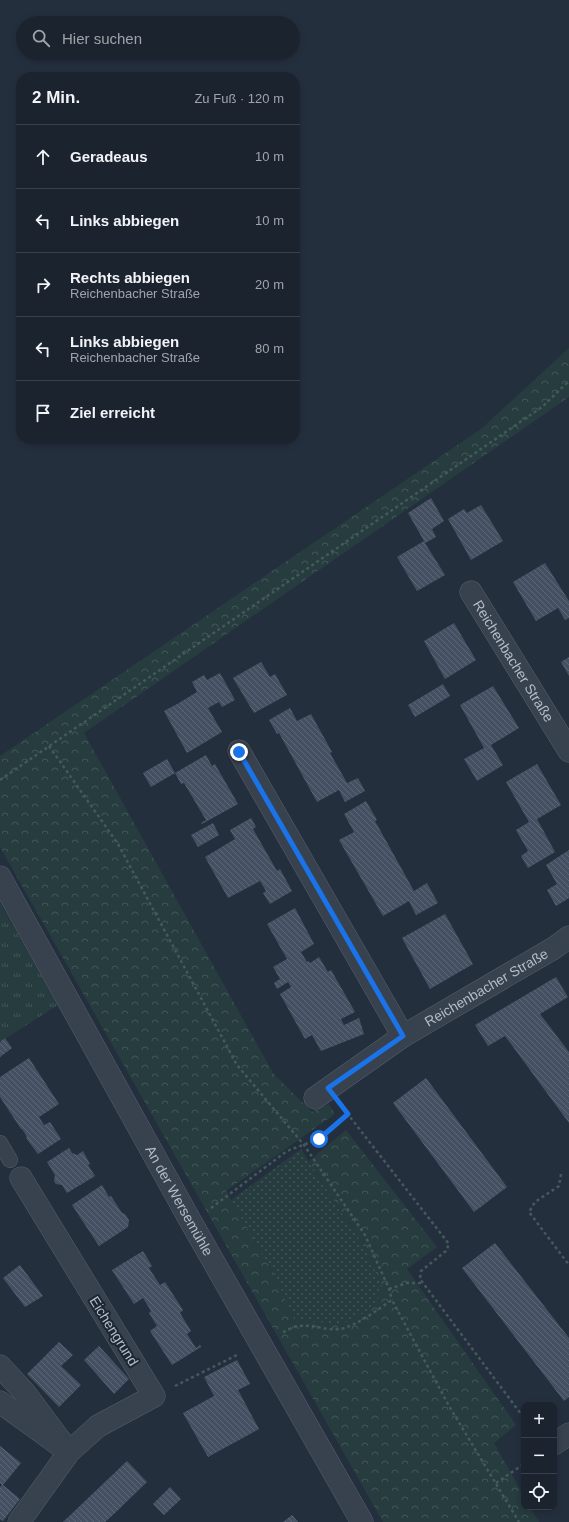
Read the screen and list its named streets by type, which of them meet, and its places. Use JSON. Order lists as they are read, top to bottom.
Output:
{
  "streets": {
    "street": ["Reichenbacher Straße", "An der Wersemühle", "Eichengrund"]
  },
  "page": {
    "search": "Hier suchen",
    "heading": ["2 Min.", "Zu Fuß · 120 m"],
    "list": [
      ["Geradeaus", "10 m"],
      ["Links abbiegen", "10 m"],
      ["Rechts abbiegen", "Reichenbacher Straße", "20 m"],
      ["Links abbiegen", "Reichenbacher Straße", "80 m"],
      "Ziel erreicht"
    ],
    "map_buttons": ["+", "−"]
  }
}
